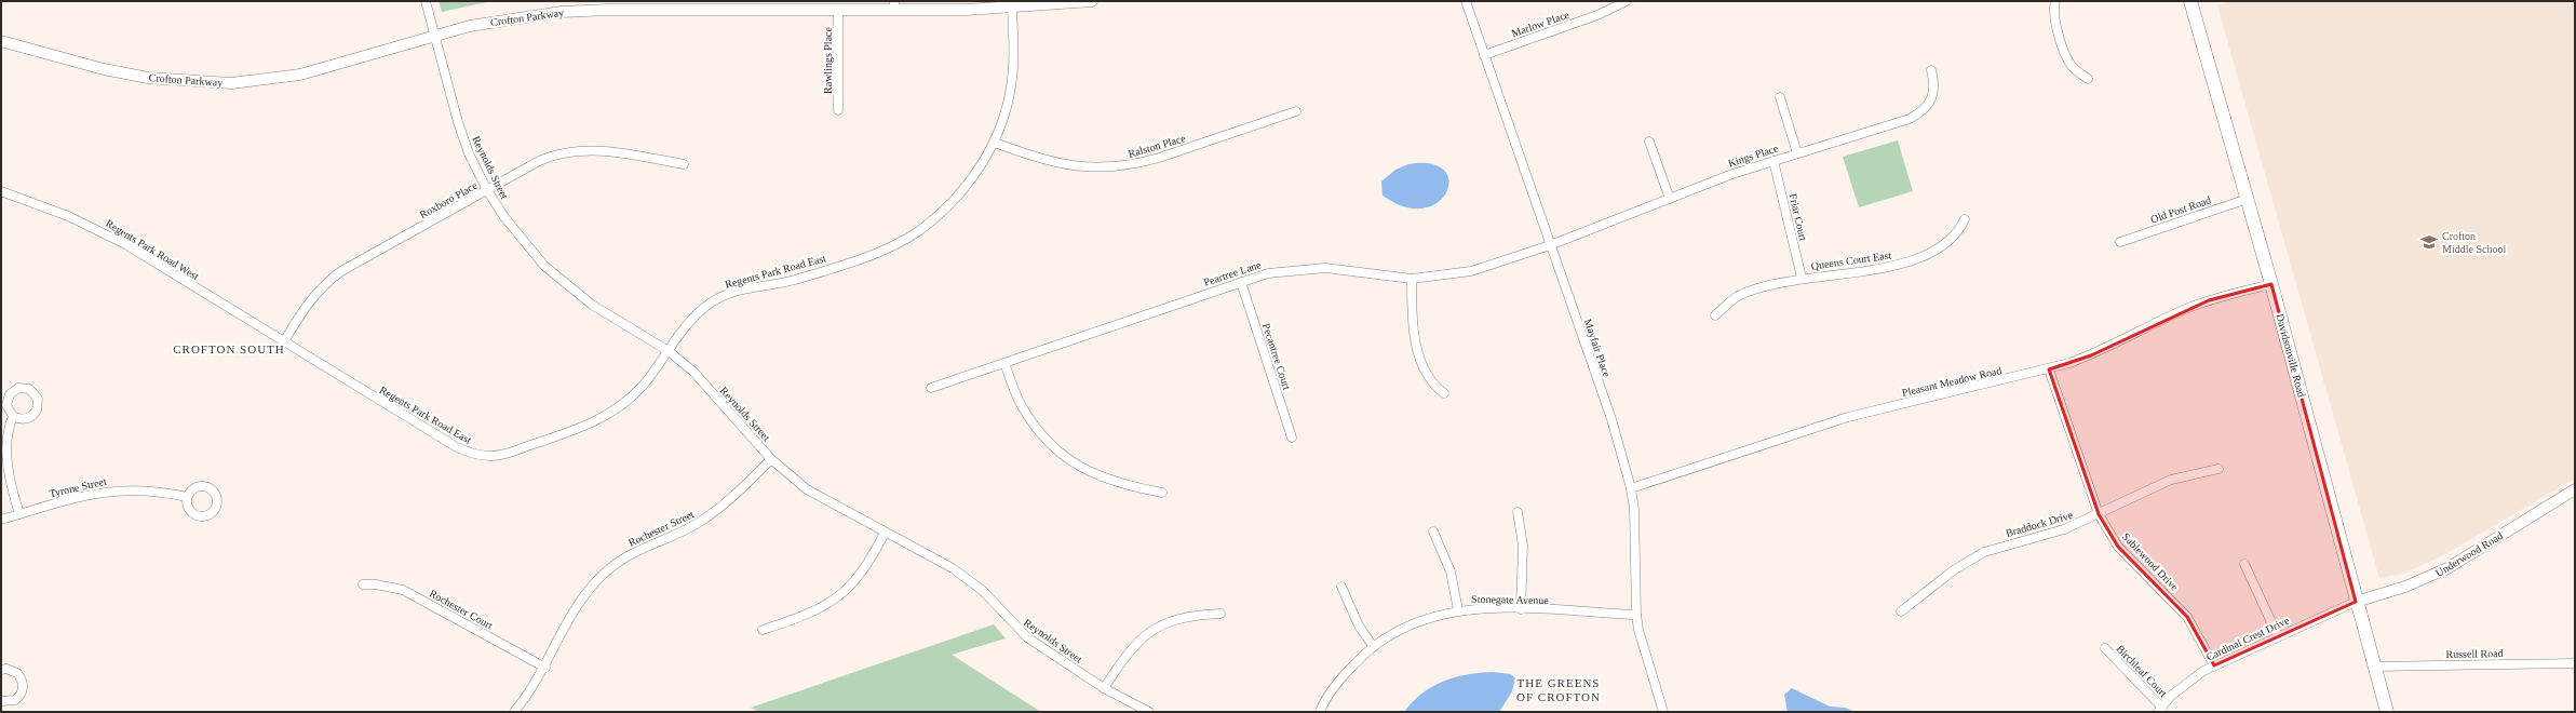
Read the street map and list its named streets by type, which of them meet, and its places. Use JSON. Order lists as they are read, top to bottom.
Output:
{
  "streets": {
    "main road": ["Davidsonville Road"],
    "street": [
      "Crofton Parkway",
      "Marlow Place",
      "Rawlings Place",
      "Ralston Place",
      "Kings Place",
      "Reynolds Street",
      "Roxboro Place",
      "Old Post Road",
      "Friar Court",
      "Regents Park Road West",
      "Queens Court East",
      "Regents Park Road East",
      "Peartree Lane",
      "Mayfair Place",
      "Pecantree Court",
      "Pleasant Meadow Road",
      "Tyrone Street",
      "Braddock Drive",
      "Rochester Street",
      "Underwood Road",
      "Sablewood Drive",
      "Stonegate Avenue",
      "Rochester Court",
      "Cardinal Crest Drive",
      "Russell Road",
      "Birchleaf Court"
    ]
  },
  "crossings": [
    ["Crofton Parkway", "Rawlings Place"],
    ["Crofton Parkway", "Reynolds Street"],
    ["Crofton Parkway", "Regents Park Road East"],
    ["Marlow Place", "Mayfair Place"],
    ["Ralston Place", "Regents Park Road East"],
    ["Kings Place", "Friar Court"],
    ["Kings Place", "Peartree Lane"],
    ["Kings Place", "Mayfair Place"],
    ["Reynolds Street", "Roxboro Place"],
    ["Reynolds Street", "Regents Park Road East"],
    ["Reynolds Street", "Rochester Street"],
    ["Roxboro Place", "Regents Park Road West"],
    ["Roxboro Place", "Regents Park Road East"],
    ["Old Post Road", "Davidsonville Road"],
    ["Friar Court", "Queens Court East"],
    ["Regents Park Road West", "Regents Park Road East"],
    ["Peartree Lane", "Mayfair Place"],
    ["Peartree Lane", "Pecantree Court"],
    ["Mayfair Place", "Pleasant Meadow Road"],
    ["Mayfair Place", "Stonegate Avenue"],
    ["Davidsonville Road", "Pleasant Meadow Road"],
    ["Davidsonville Road", "Underwood Road"],
    ["Davidsonville Road", "Cardinal Crest Drive"],
    ["Davidsonville Road", "Russell Road"],
    ["Pleasant Meadow Road", "Sablewood Drive"],
    ["Braddock Drive", "Sablewood Drive"],
    ["Rochester Street", "Rochester Court"],
    ["Underwood Road", "Cardinal Crest Drive"],
    ["Sablewood Drive", "Cardinal Crest Drive"],
    ["Cardinal Crest Drive", "Birchleaf Court"]
  ],
  "districts": ["CROFTON SOUTH", "THE GREENS OF CROFTON"],
  "places": {
    "school or university": ["Crofton Middle School"]
  }
}
